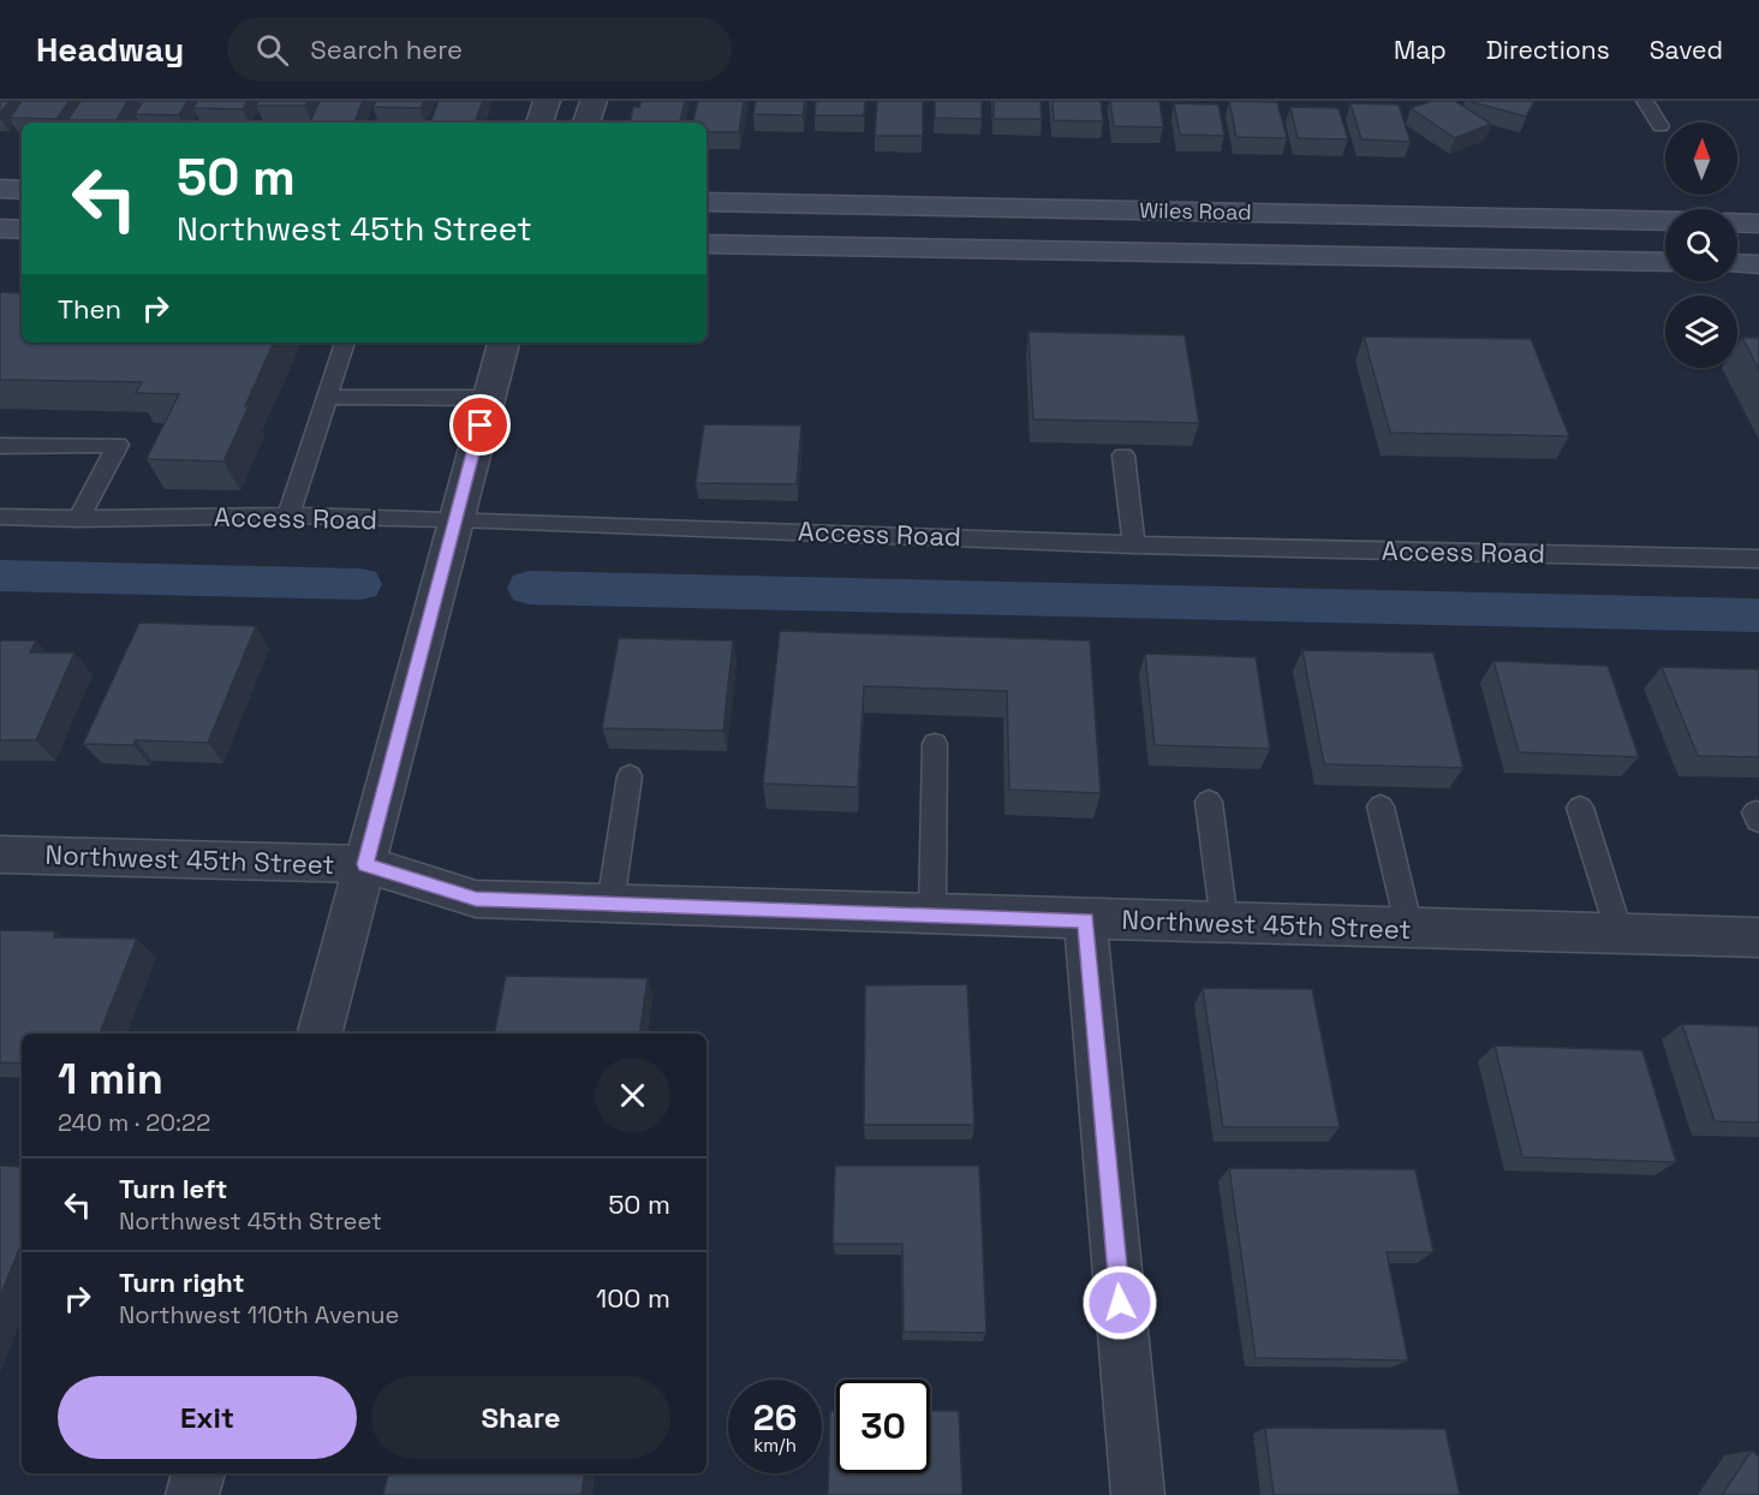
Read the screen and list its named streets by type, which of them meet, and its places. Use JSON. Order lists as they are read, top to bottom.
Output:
{
  "streets": {
    "main road": ["Wiles Road"],
    "street": ["Northwest 45th Street"],
    "lane": ["Access Road"]
  },
  "north": "top",
  "page": {
    "header": "Headway",
    "search": "Search here",
    "nav": ["Map", "Directions", "Saved"],
    "turn": ["50 m", "Northwest 45th Street"],
    "then": "Then",
    "heading": ["1 min", "240 m · 20:22"],
    "list": [
      {
        "name": "Turn left",
        "note": "Northwest 45th Street",
        "value": "50 m"
      },
      {
        "name": "Turn right",
        "note": "Northwest 110th Avenue",
        "value": "100 m"
      }
    ],
    "buttons": ["Exit", "Share"],
    "speed": "26 km/h",
    "limit": "30"
  }
}
